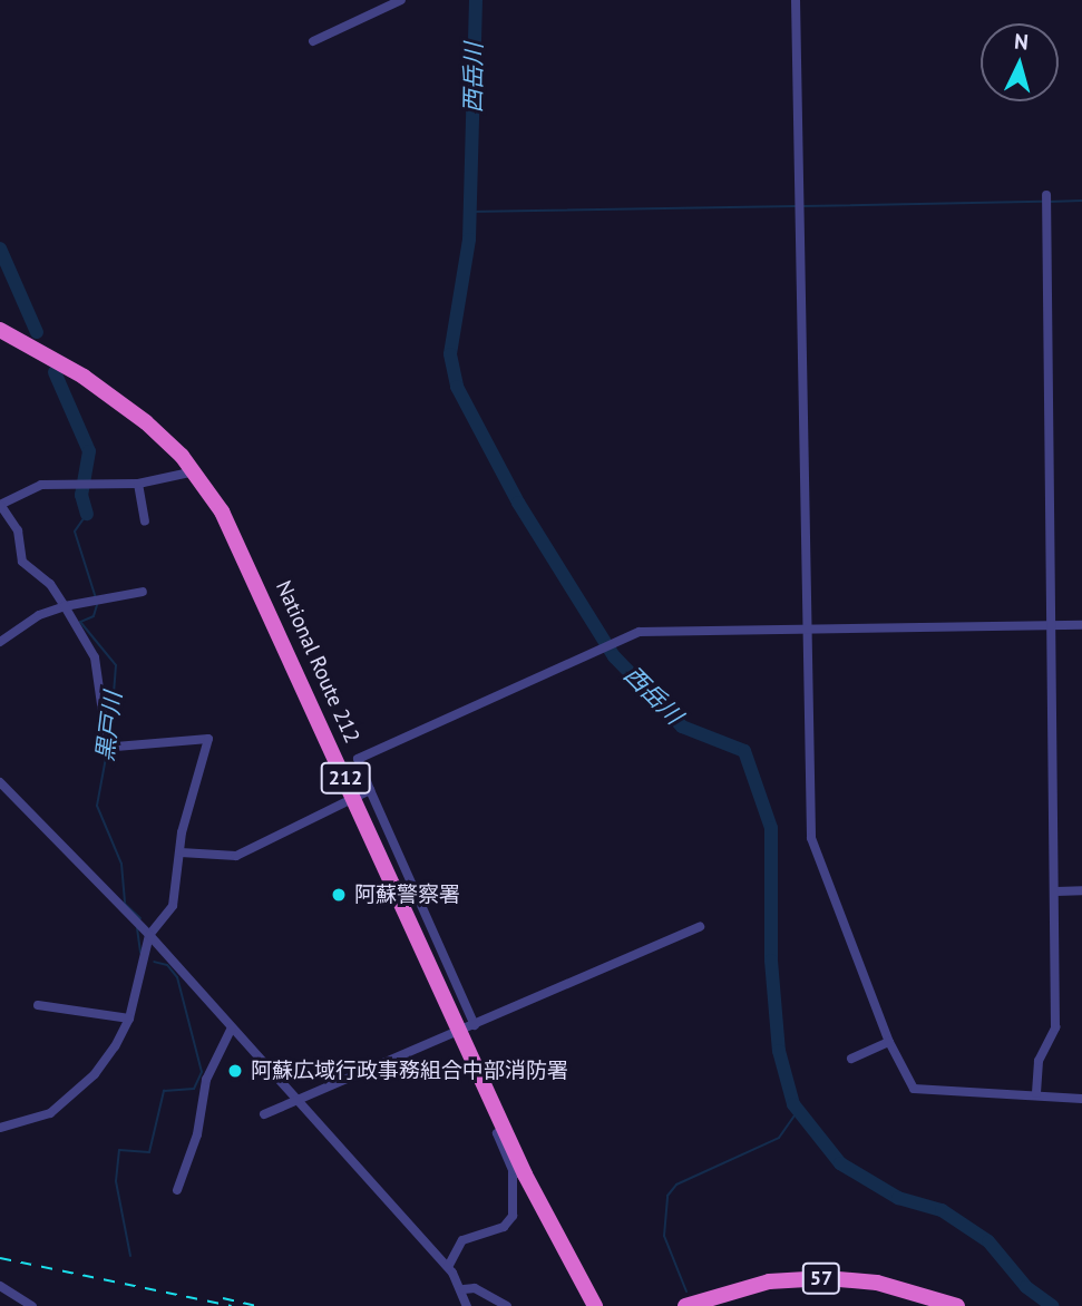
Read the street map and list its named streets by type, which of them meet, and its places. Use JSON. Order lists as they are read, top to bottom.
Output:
{
  "streets": {
    "highway": ["National Route 212", "212", "57"]
  },
  "water": ["西岳川", "黒戸川"],
  "places": ["阿蘇警察署", "阿蘇広域行政事務組合中部消防署"],
  "north": "top"
}
